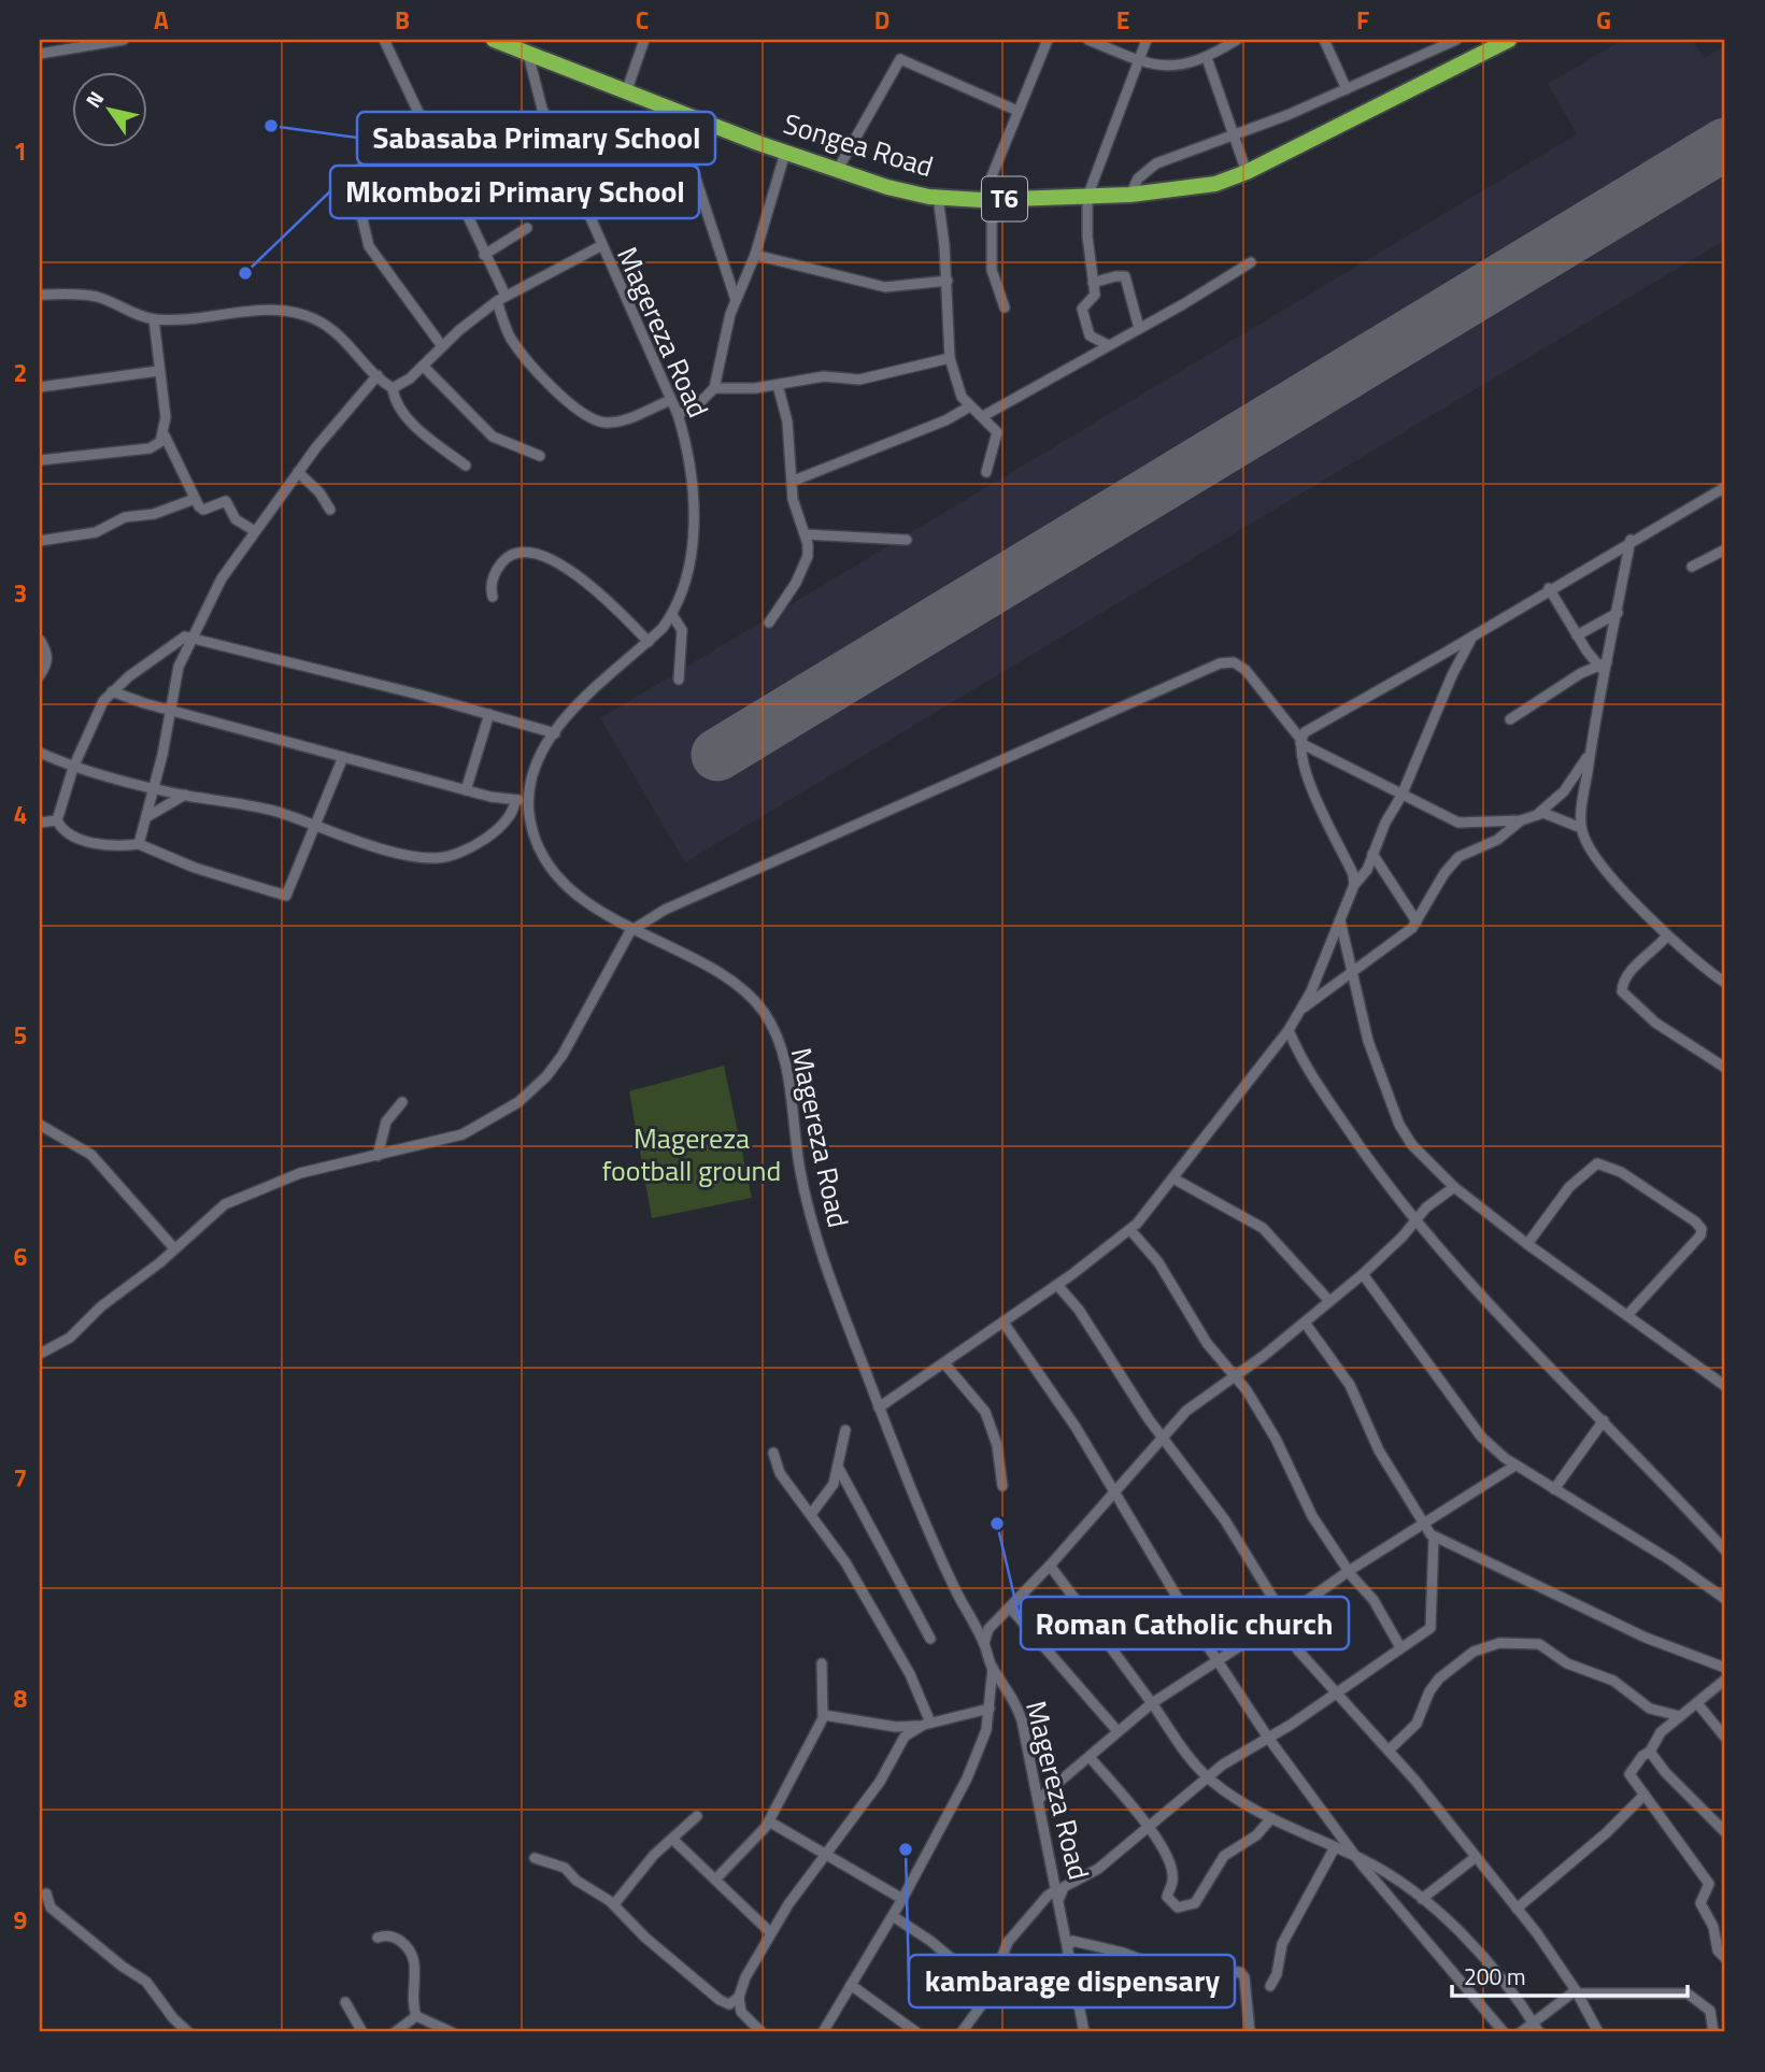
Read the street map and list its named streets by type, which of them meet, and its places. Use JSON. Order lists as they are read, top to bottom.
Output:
{
  "streets": {
    "highway": ["Songea Road", "T6"],
    "street": ["Magereza Road"]
  },
  "crossings": [
    ["Songea Road", "Magereza Road"]
  ],
  "parks": ["Magereza football ground"],
  "places": [
    "Sabasaba Primary School",
    "Mkombozi Primary School",
    "Roman Catholic church",
    "kambarage dispensary"
  ],
  "scale_bar": "200 m",
  "north": "top left",
  "grid": {
    "columns": [
      "A",
      "B",
      "C",
      "D",
      "E",
      "F",
      "G"
    ],
    "rows": [
      "1",
      "2",
      "3",
      "4",
      "5",
      "6",
      "7",
      "8",
      "9"
    ]
  }
}
